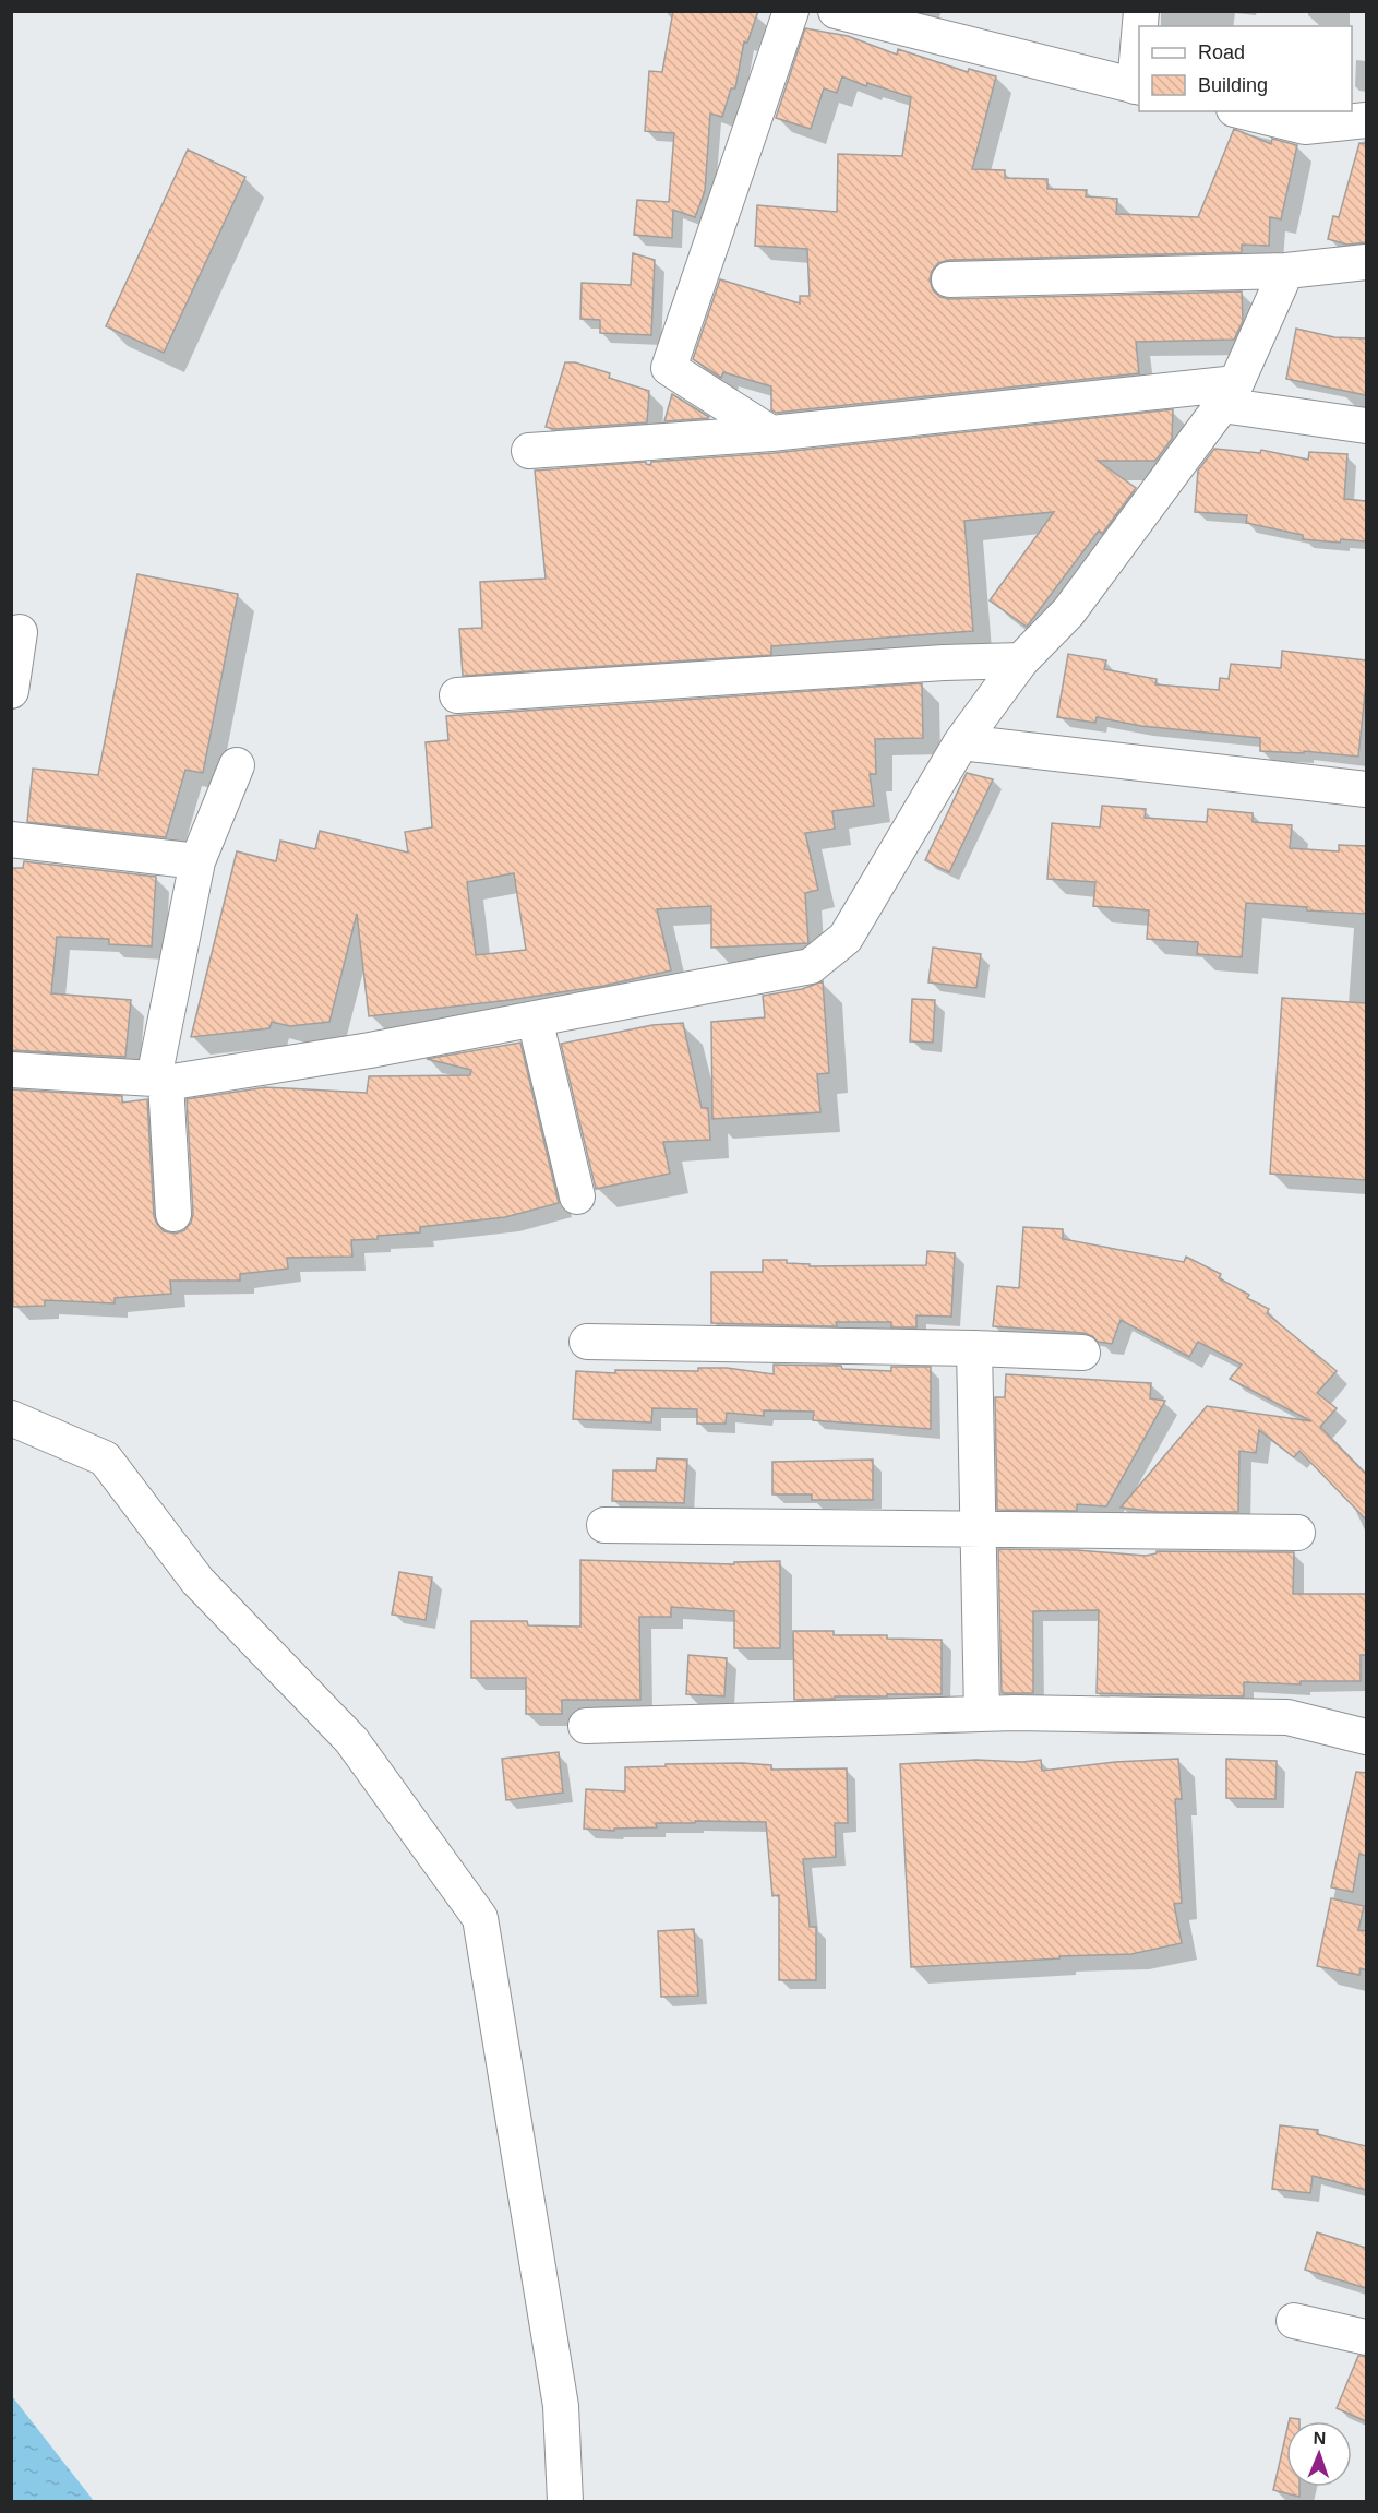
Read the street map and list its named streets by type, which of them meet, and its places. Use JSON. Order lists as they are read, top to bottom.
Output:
{
  "legend": ["Road", "Building"],
  "north": "top"
}
